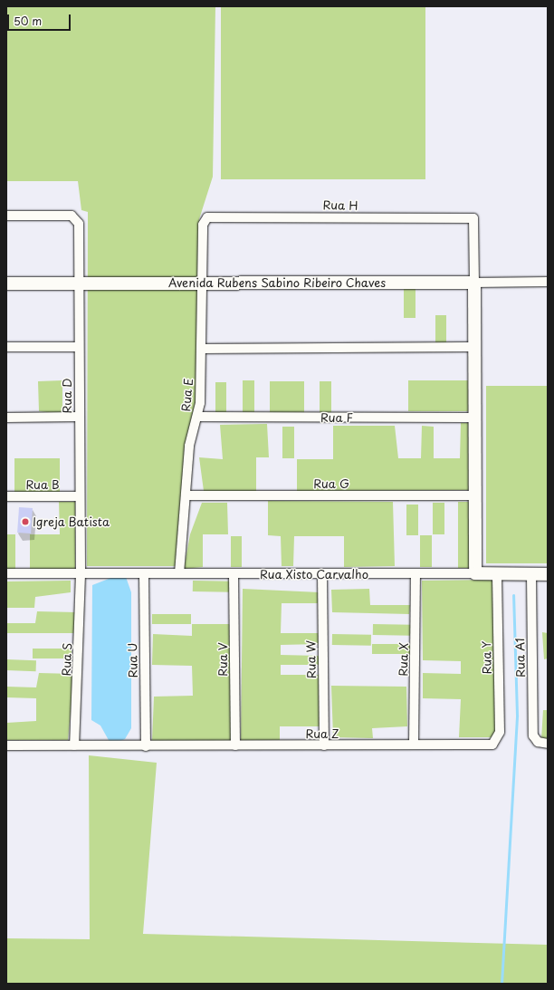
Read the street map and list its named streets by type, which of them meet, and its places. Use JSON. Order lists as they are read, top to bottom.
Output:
{
  "streets": {
    "street": [
      "Rua H",
      "Avenida Rubens Sabino Ribeiro Chaves",
      "Rua E",
      "Rua D",
      "Rua F",
      "Rua G",
      "Rua B",
      "Rua Xisto Carvalho",
      "Rua Y",
      "Rua A1",
      "Rua S",
      "Rua V",
      "Rua W",
      "Rua X",
      "Rua U",
      "Rua Z"
    ]
  },
  "crossings": [
    ["Rua H", "Avenida Rubens Sabino Ribeiro Chaves"],
    ["Rua H", "Rua E"],
    ["Avenida Rubens Sabino Ribeiro Chaves", "Rua E"],
    ["Avenida Rubens Sabino Ribeiro Chaves", "Rua D"],
    ["Rua E", "Rua F"],
    ["Rua E", "Rua G"],
    ["Rua E", "Rua Xisto Carvalho"],
    ["Rua D", "Rua B"],
    ["Rua D", "Rua Xisto Carvalho"],
    ["Rua D", "Rua S"],
    ["Rua Xisto Carvalho", "Rua Y"],
    ["Rua Xisto Carvalho", "Rua A1"],
    ["Rua Xisto Carvalho", "Rua S"],
    ["Rua Xisto Carvalho", "Rua V"],
    ["Rua Xisto Carvalho", "Rua W"],
    ["Rua Xisto Carvalho", "Rua X"],
    ["Rua Xisto Carvalho", "Rua U"],
    ["Rua Y", "Rua Z"],
    ["Rua S", "Rua Z"],
    ["Rua V", "Rua Z"],
    ["Rua W", "Rua Z"],
    ["Rua X", "Rua Z"],
    ["Rua U", "Rua Z"]
  ],
  "places": ["Igreja Batista"],
  "scale_bar": "50 m"
}
